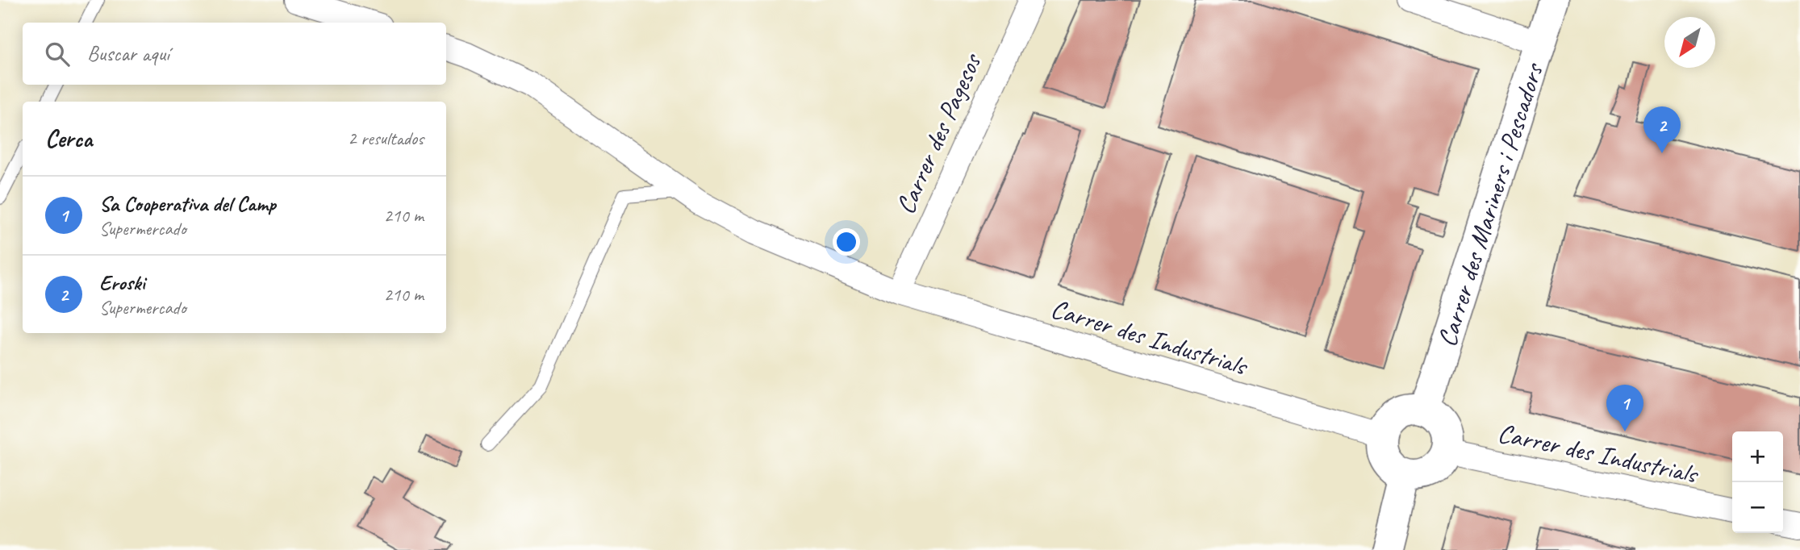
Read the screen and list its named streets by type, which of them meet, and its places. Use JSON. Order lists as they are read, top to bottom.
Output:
{
  "streets": {
    "street": ["Carrer des Pagesos", "Carrer des Mariners i Pescadors", "Carrer des Industrials"]
  },
  "crossings": [
    ["Carrer des Pagesos", "Carrer des Industrials"],
    ["Carrer des Mariners i Pescadors", "Carrer des Industrials"]
  ],
  "north": "bottom left",
  "page": {
    "search": "Buscar aquí",
    "heading": ["Cerca", "2 resultados"],
    "pins": ["2", "1"],
    "list": [
      {
        "mark": "1",
        "name": "Sa Cooperativa del Camp",
        "note": "Supermercado",
        "value": "210 m"
      },
      {
        "mark": "2",
        "name": "Eroski",
        "note": "Supermercado",
        "value": "210 m"
      }
    ],
    "map_buttons": ["+", "−"]
  }
}
